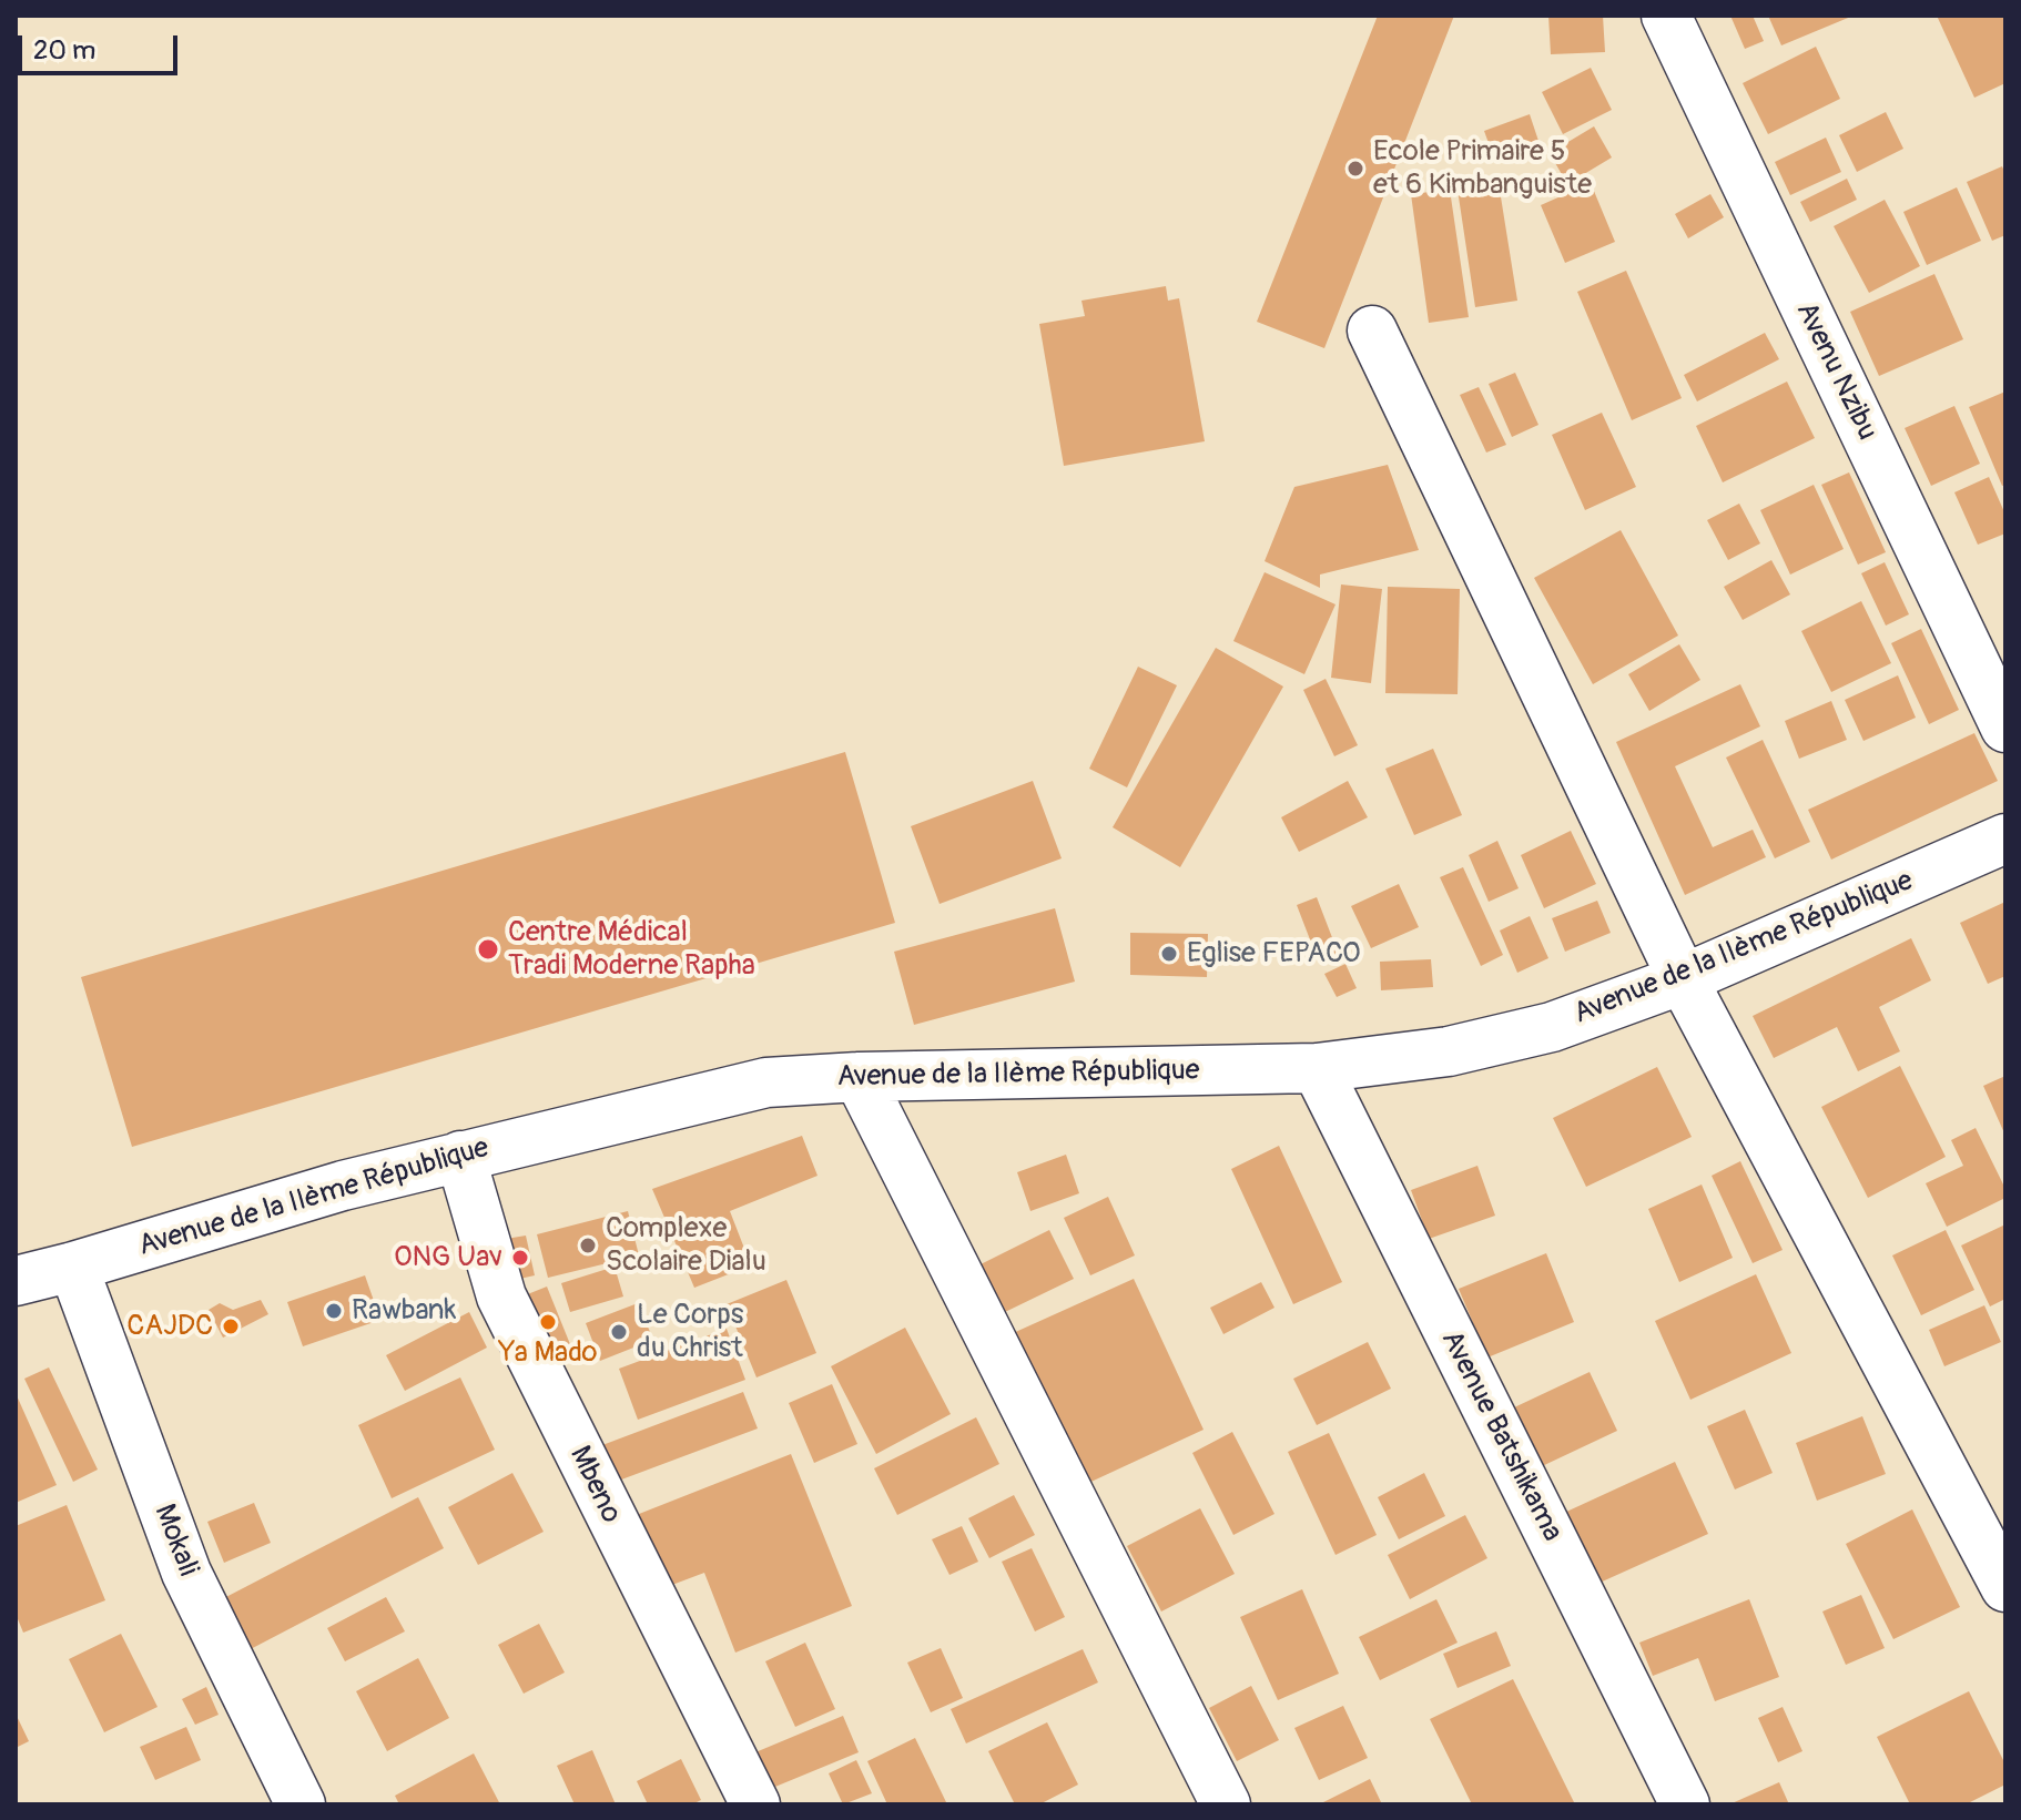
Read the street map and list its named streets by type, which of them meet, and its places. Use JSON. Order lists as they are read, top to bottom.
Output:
{
  "streets": {
    "street": [
      "Avenu Nzibu",
      "Avenue de la IIème République",
      "Avenue Batshikama",
      "Mbeno",
      "Mokali"
    ]
  },
  "crossings": [
    ["Avenue de la IIème République", "Avenue Batshikama"],
    ["Avenue de la IIème République", "Mbeno"],
    ["Avenue de la IIème République", "Mokali"]
  ],
  "places": [
    "Ecole Primaire 5 et 6 Kimbanguiste",
    "Centre Médical Tradi Moderne Rapha",
    "Eglise FEPACO",
    "Complexe Scolaire Dialu",
    "ONG Uav",
    "Rawbank",
    "Ya Mado",
    "CAJDC",
    "Le Corps du Christ"
  ],
  "scale_bar": "20 m"
}
